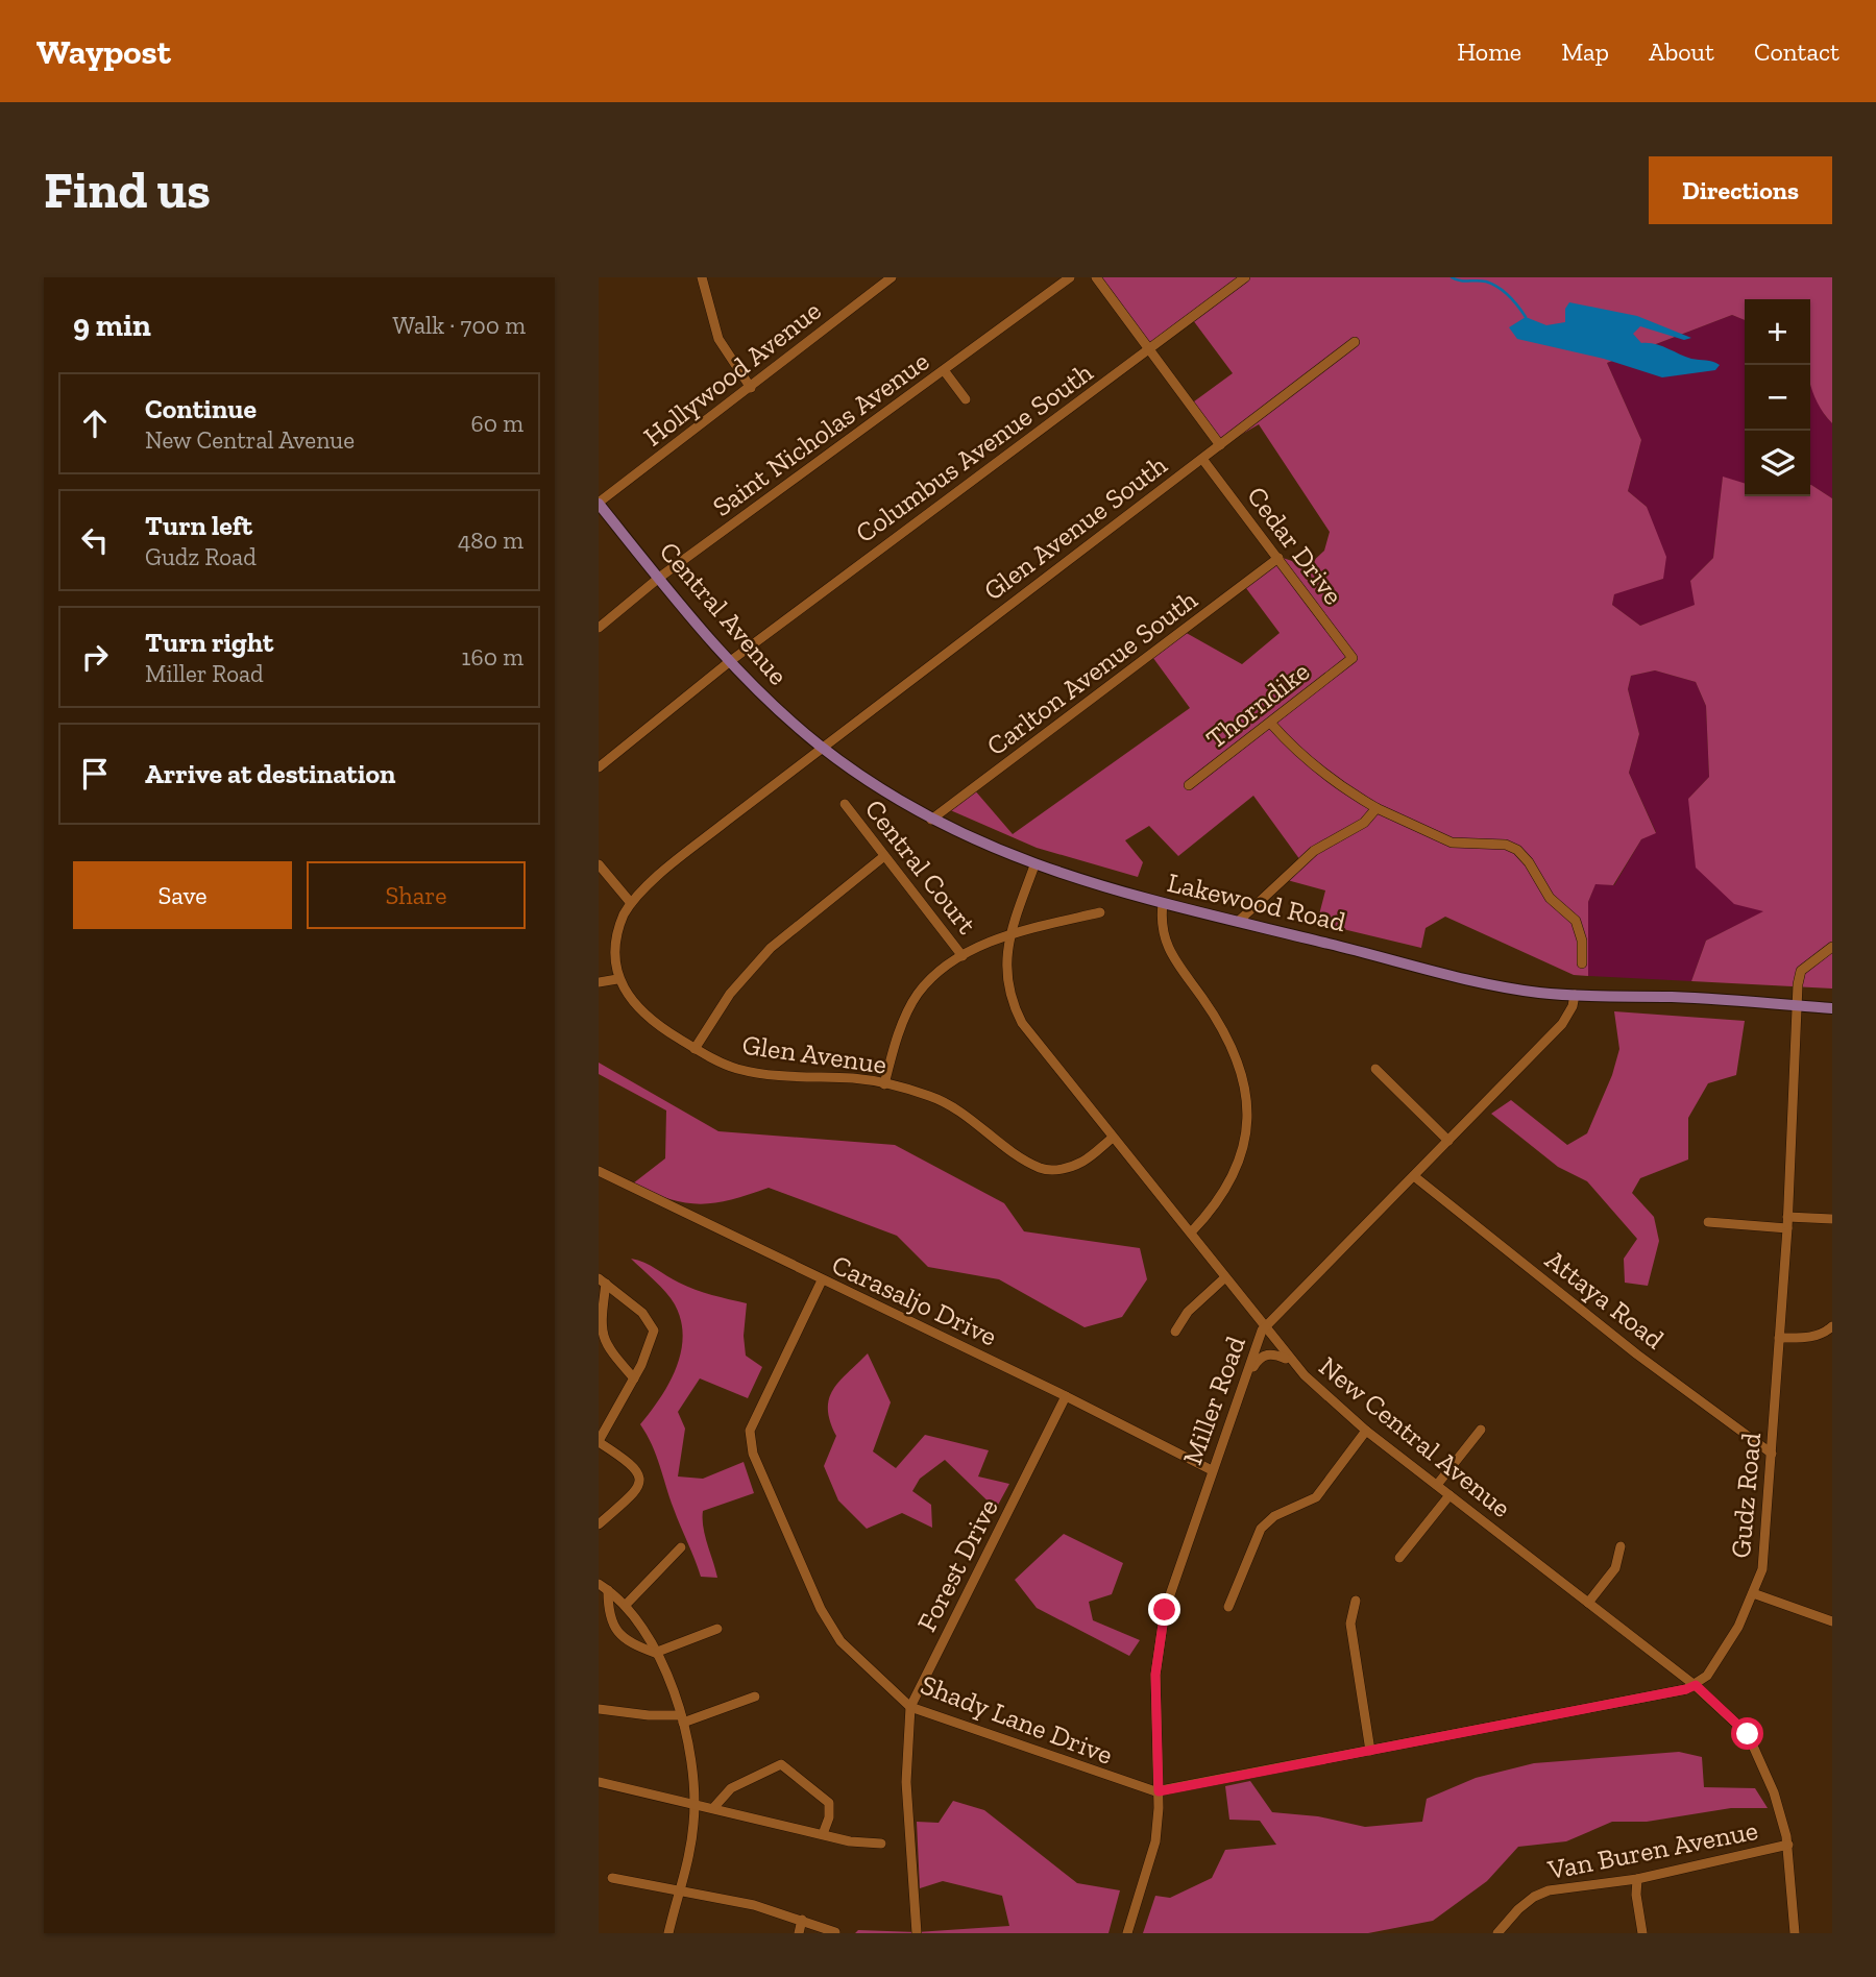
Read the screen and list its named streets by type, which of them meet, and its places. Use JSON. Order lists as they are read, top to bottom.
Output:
{
  "streets": {
    "main road": ["Central Avenue", "Lakewood Road"],
    "street": [
      "Hollywood Avenue",
      "Saint Nicholas Avenue",
      "Columbus Avenue South",
      "Glen Avenue South",
      "Cedar Drive",
      "Carlton Avenue South",
      "Thorndike",
      "Central Court",
      "Glen Avenue",
      "Attaya Road",
      "Carasaljo Drive",
      "Miller Road",
      "New Central Avenue",
      "Gudz Road",
      "Forest Drive",
      "Shady Lane Drive",
      "Van Buren Avenue"
    ]
  },
  "crossings": [
    ["Hollywood Avenue", "Central Avenue"],
    ["Saint Nicholas Avenue", "Central Avenue"],
    ["Columbus Avenue South", "Central Avenue"],
    ["Glen Avenue South", "Cedar Drive"],
    ["Glen Avenue South", "Central Avenue"],
    ["Glen Avenue South", "Lakewood Road"],
    ["Glen Avenue South", "Glen Avenue"],
    ["Cedar Drive", "Carlton Avenue South"],
    ["Cedar Drive", "Thorndike"],
    ["Central Avenue", "Lakewood Road"],
    ["Central Avenue", "Glen Avenue"],
    ["Carlton Avenue South", "Lakewood Road"],
    ["Lakewood Road", "Glen Avenue"],
    ["Lakewood Road", "Miller Road"],
    ["Lakewood Road", "New Central Avenue"],
    ["Lakewood Road", "Gudz Road"],
    ["Glen Avenue", "New Central Avenue"],
    ["Attaya Road", "Miller Road"],
    ["Attaya Road", "Gudz Road"],
    ["Carasaljo Drive", "Miller Road"],
    ["Carasaljo Drive", "Forest Drive"],
    ["Carasaljo Drive", "Shady Lane Drive"],
    ["Miller Road", "New Central Avenue"],
    ["Miller Road", "Shady Lane Drive"],
    ["New Central Avenue", "Gudz Road"],
    ["New Central Avenue", "Van Buren Avenue"],
    ["Forest Drive", "Shady Lane Drive"]
  ],
  "page": {
    "header": "Waypost",
    "nav": [
      "Home",
      "Map",
      "About",
      "Contact"
    ],
    "buttons": [
      "Directions",
      ["Save", "Share"]
    ],
    "title": "Find us",
    "heading": ["9 min", "Walk · 700 m"],
    "map_buttons": ["+", "−"],
    "list": [
      ["Continue", "New Central Avenue", "60 m"],
      ["Turn left", "Gudz Road", "480 m"],
      ["Turn right", "Miller Road", "160 m"],
      "Arrive at destination"
    ]
  }
}
